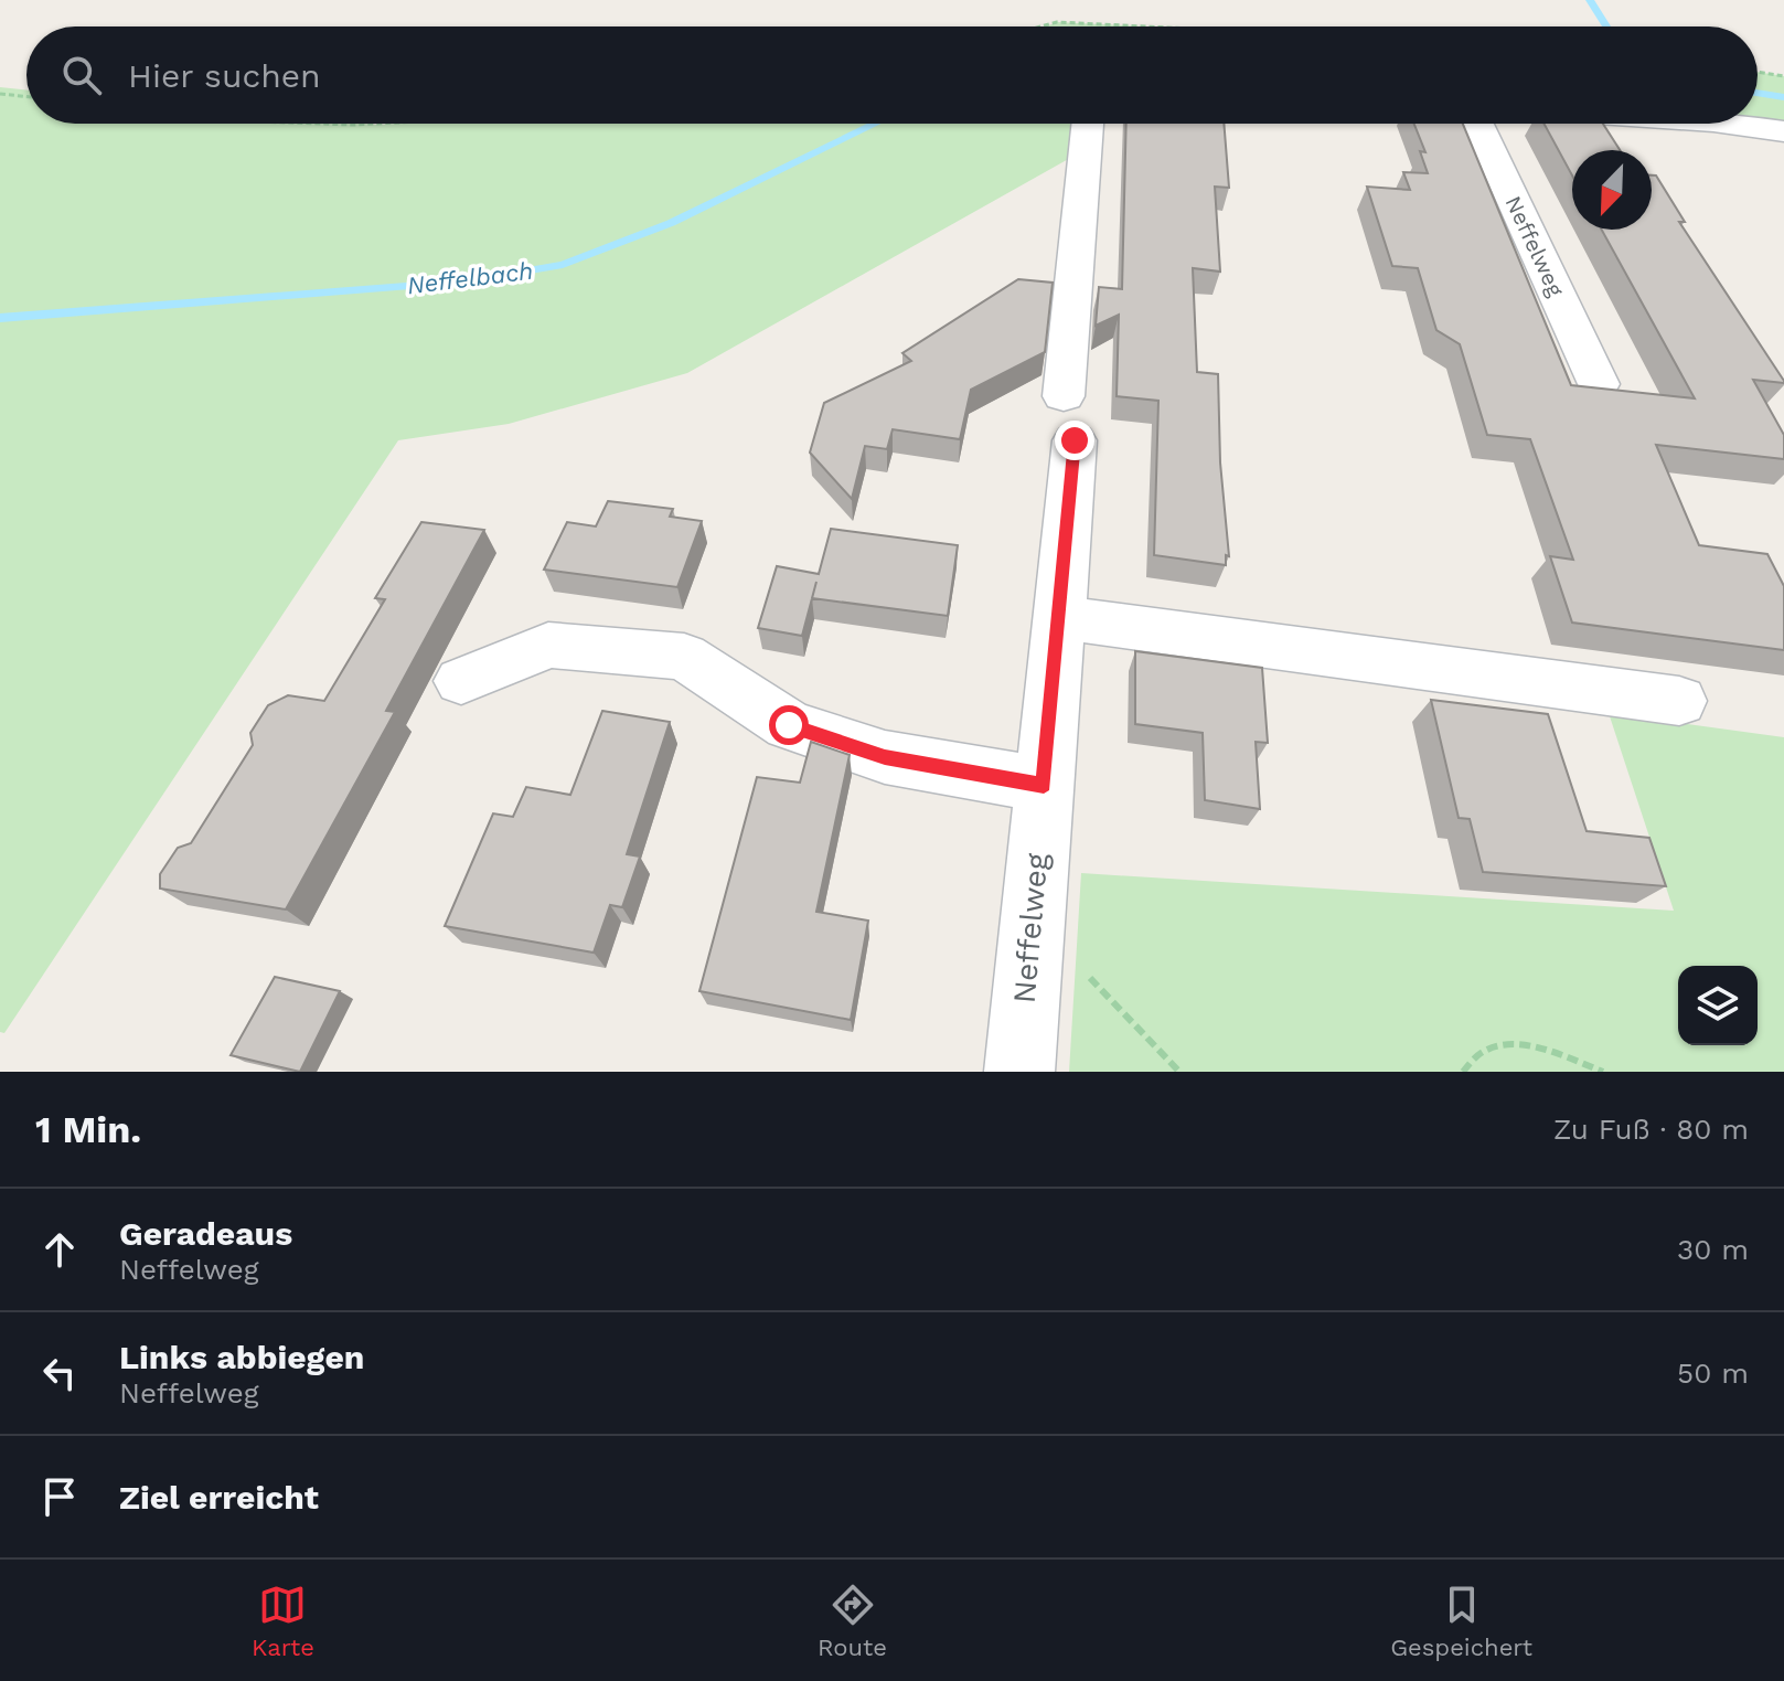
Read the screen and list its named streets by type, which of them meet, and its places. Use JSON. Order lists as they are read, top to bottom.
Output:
{
  "streets": {
    "street": ["Neffelweg"]
  },
  "water": ["Neffelbach"],
  "north": "bottom left",
  "page": {
    "search": "Hier suchen",
    "heading": ["1 Min.", "Zu Fuß · 80 m"],
    "list": [
      ["Geradeaus", "Neffelweg", "30 m"],
      ["Links abbiegen", "Neffelweg", "50 m"],
      "Ziel erreicht"
    ],
    "nav": ["Karte", "Route", "Gespeichert"]
  }
}
